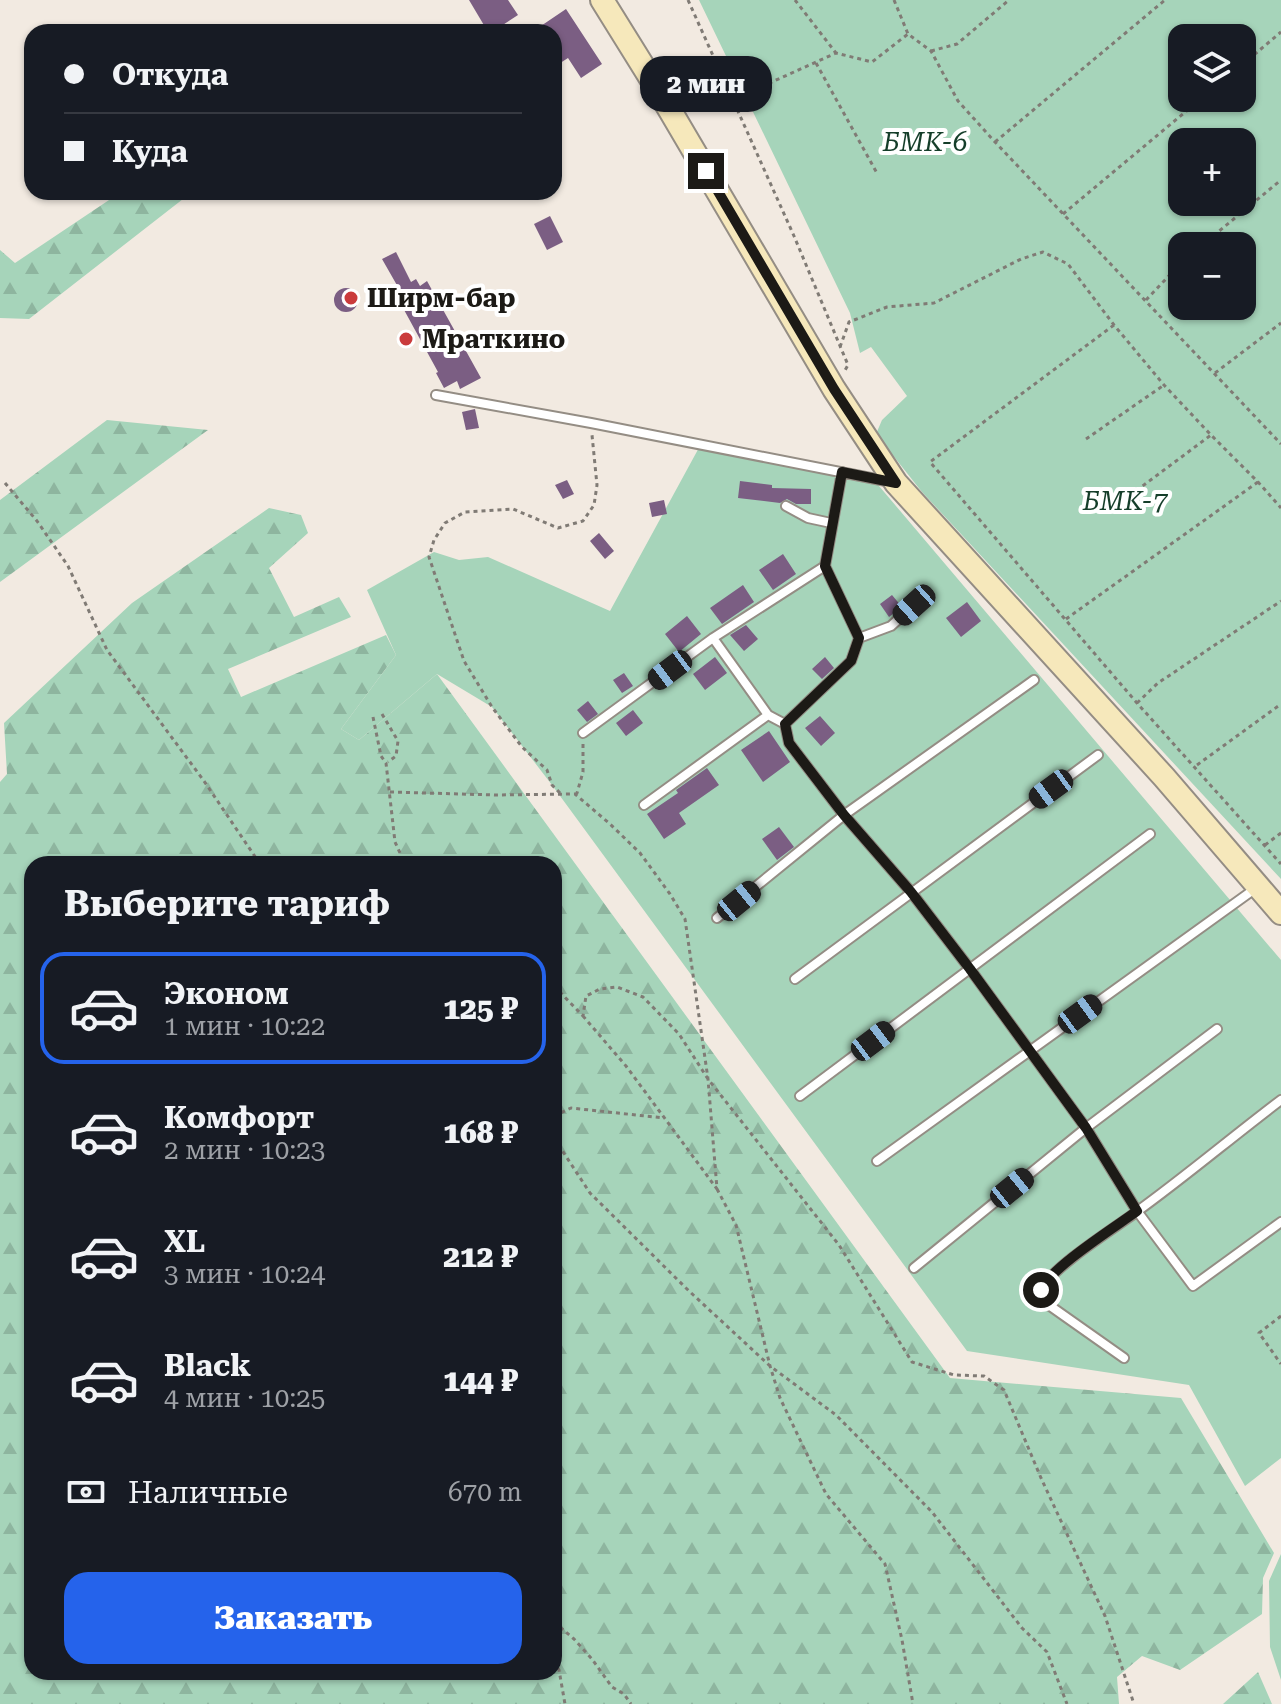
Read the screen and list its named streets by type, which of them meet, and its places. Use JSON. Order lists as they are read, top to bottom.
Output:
{
  "parks": ["БМК-6", "БМК-7"],
  "places": ["Ширм-бар", "Мраткино"],
  "page": {
    "map_buttons": ["+", "−"],
    "banner": ["Откуда", "Куда"],
    "bubble": "2 мин",
    "heading": "Выберите тариф",
    "list": [
      {
        "name": "Эконом",
        "note": "1 мин · 10:22",
        "value": "125 ₽"
      },
      {
        "name": "Комфорт",
        "note": "2 мин · 10:23",
        "value": "168 ₽"
      },
      {
        "name": "XL",
        "note": "3 мин · 10:24",
        "value": "212 ₽"
      },
      {
        "name": "Black",
        "note": "4 мин · 10:25",
        "value": "144 ₽"
      }
    ],
    "pay": ["Наличные", "670 m"],
    "buttons": "Заказать"
  }
}
